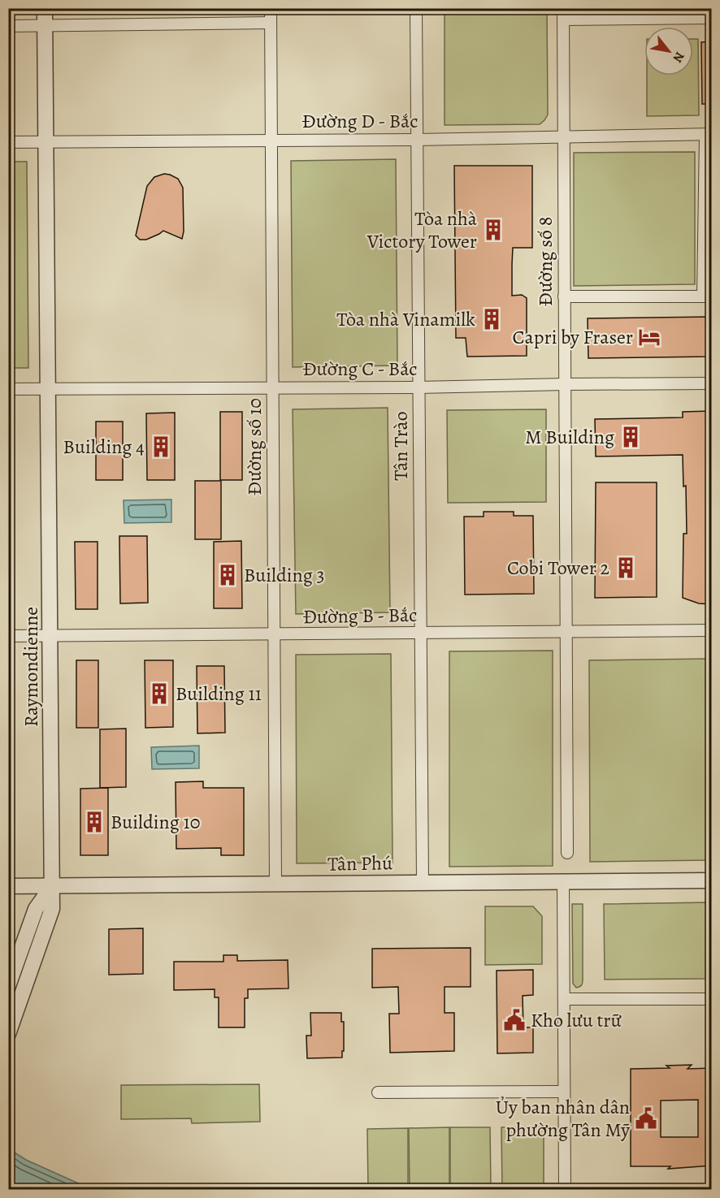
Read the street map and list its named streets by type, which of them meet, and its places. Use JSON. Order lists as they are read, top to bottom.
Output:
{
  "streets": {
    "street": [
      "Đường D - Bắc",
      "Đường số 8",
      "Đường C - Bắc",
      "Tân Trào",
      "Đường số 10",
      "Đường B - Bắc",
      "Raymondienne",
      "Tân Phú"
    ]
  },
  "crossings": [
    ["Đường D - Bắc", "Đường số 8"],
    ["Đường D - Bắc", "Tân Trào"],
    ["Đường D - Bắc", "Đường số 10"],
    ["Đường D - Bắc", "Raymondienne"],
    ["Đường số 8", "Đường C - Bắc"],
    ["Đường số 8", "Đường B - Bắc"],
    ["Đường C - Bắc", "Tân Trào"],
    ["Đường C - Bắc", "Đường số 10"],
    ["Đường C - Bắc", "Raymondienne"],
    ["Tân Trào", "Đường B - Bắc"],
    ["Tân Trào", "Tân Phú"],
    ["Đường số 10", "Đường B - Bắc"],
    ["Đường số 10", "Tân Phú"],
    ["Đường B - Bắc", "Raymondienne"],
    ["Raymondienne", "Tân Phú"]
  ],
  "places": {
    "building": [
      "Tòa nhà Victory Tower",
      "Tòa nhà Vinamilk",
      "M Building",
      "Building 4",
      "Cobi Tower 2",
      "Building 3",
      "Building 11",
      "Building 10"
    ],
    "hotel": ["Capri by Fraser"],
    "public building": ["Kho lưu trữ", "Ủy ban nhân dân phường Tân Mỹ"]
  },
  "north": "bottom right"
}
